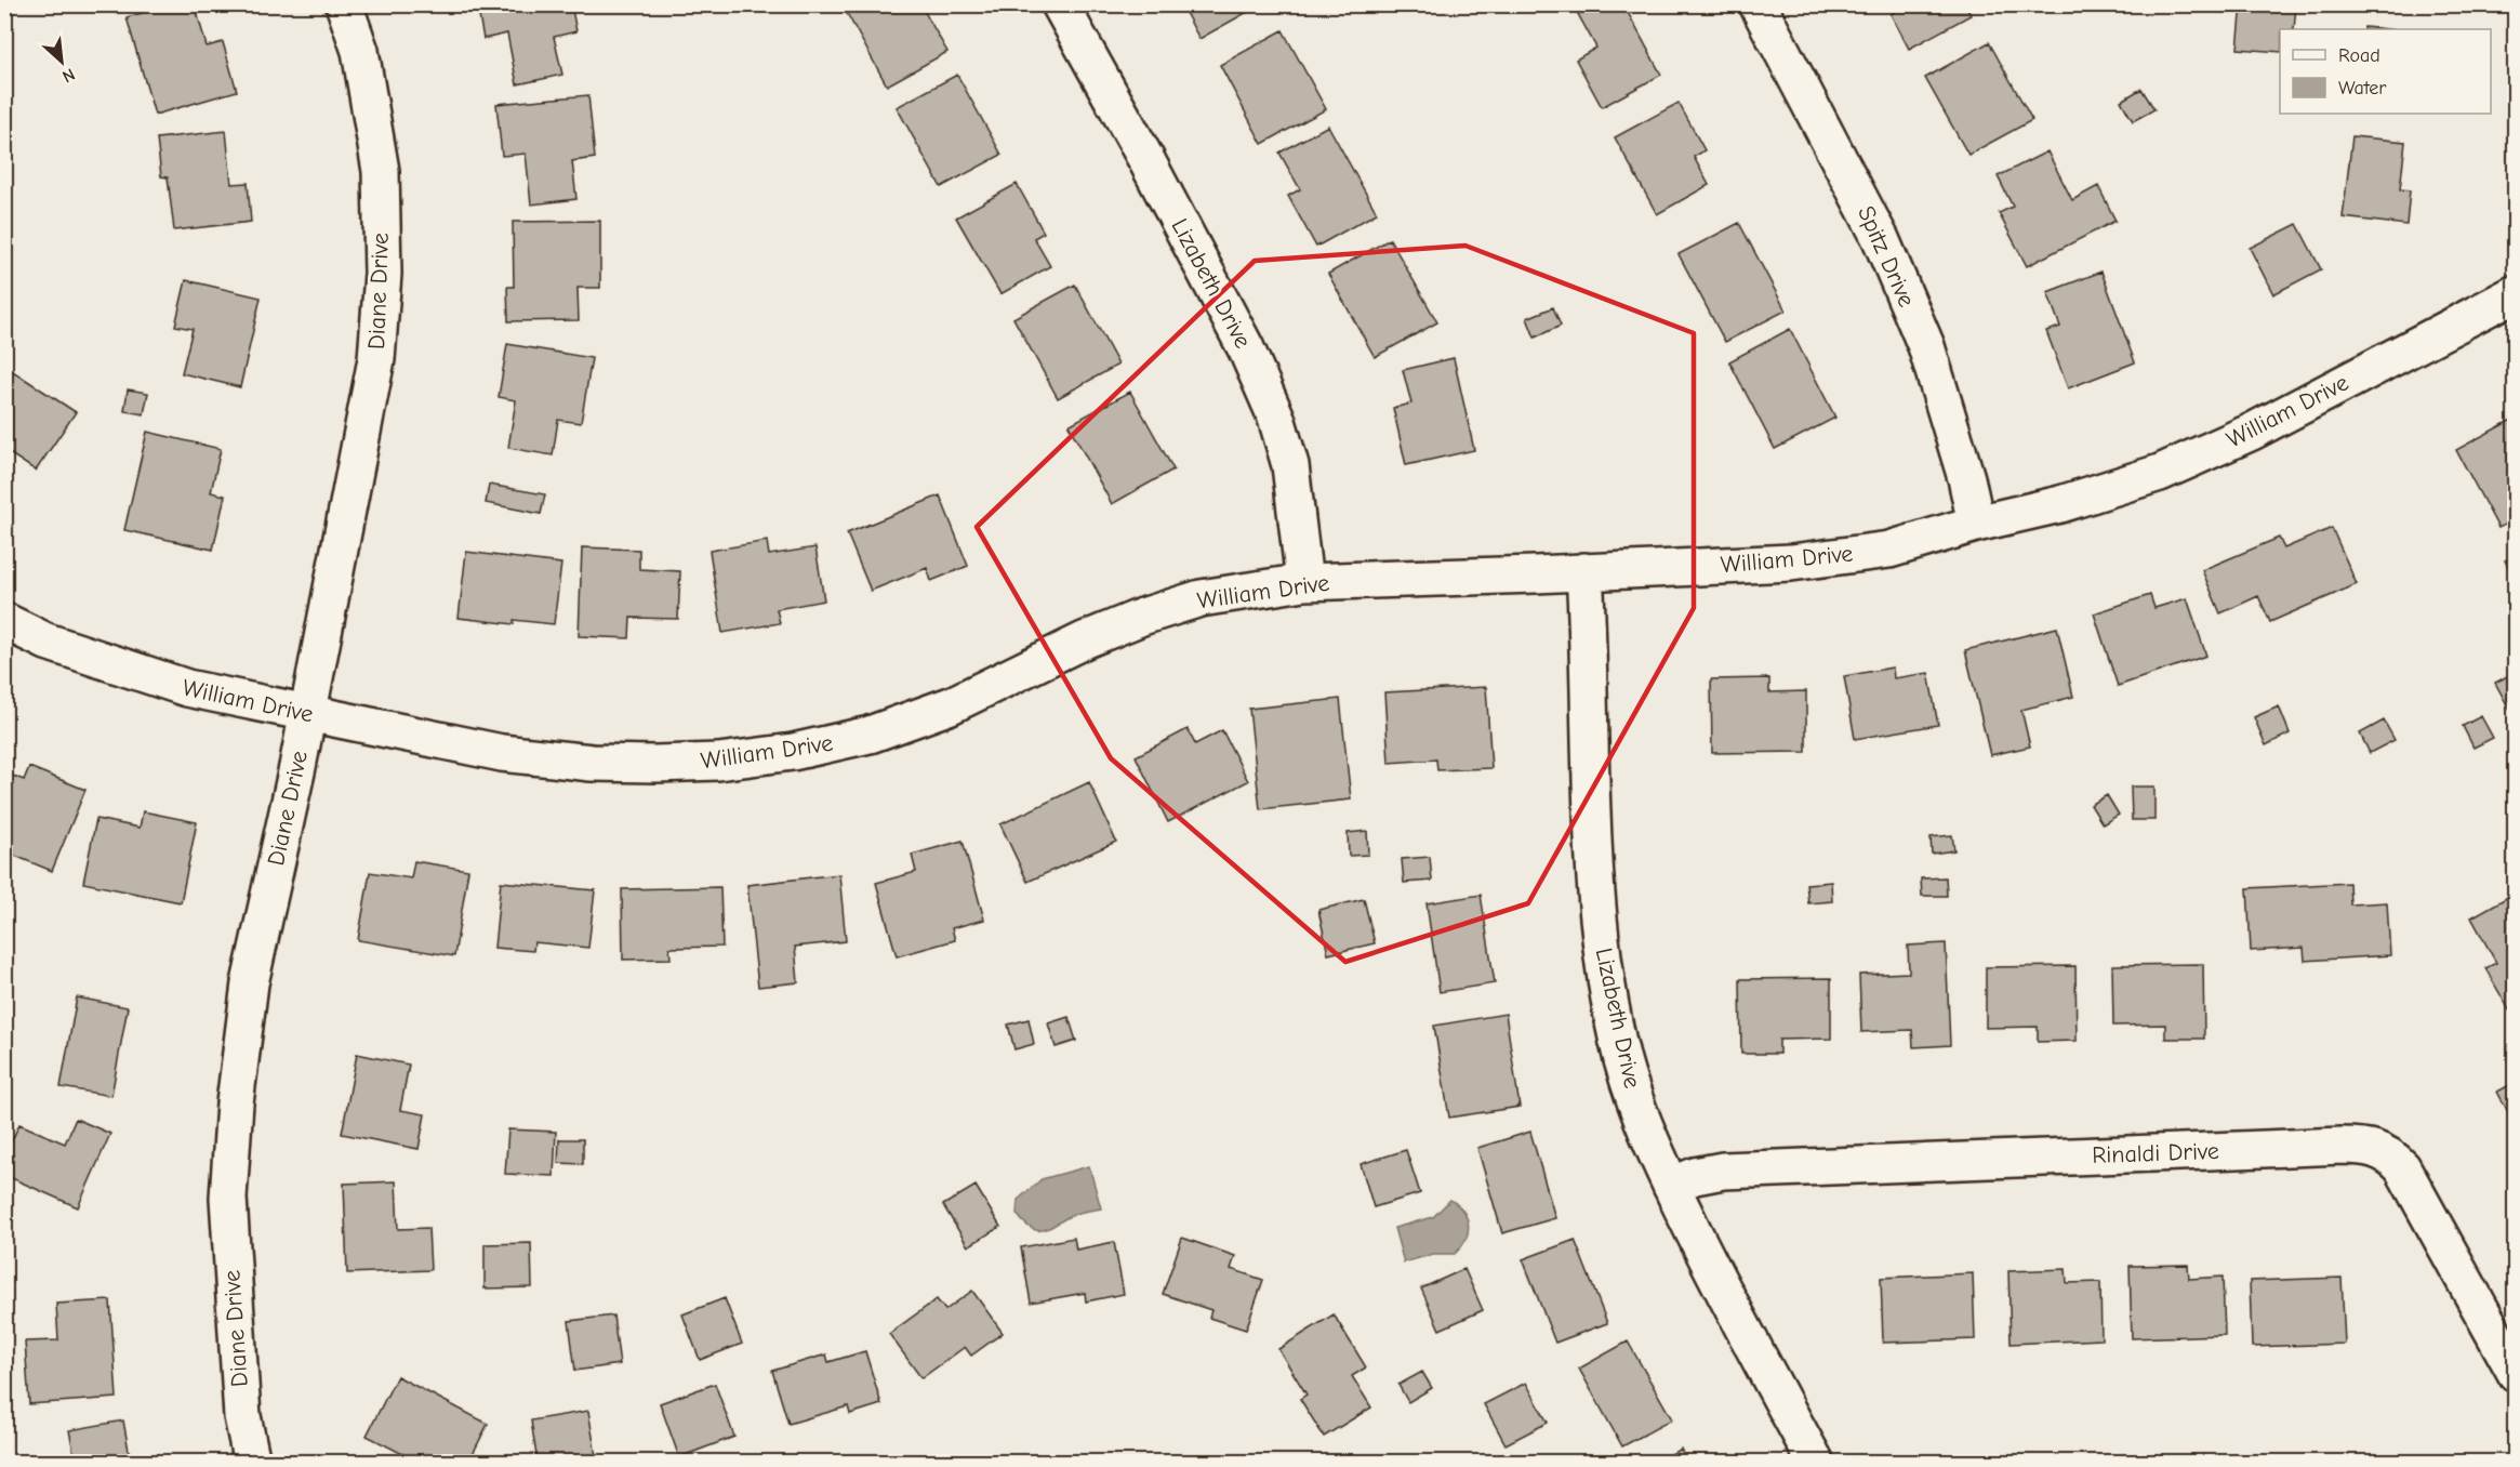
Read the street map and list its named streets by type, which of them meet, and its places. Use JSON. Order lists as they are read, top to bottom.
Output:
{
  "streets": {
    "street": [
      "Spitz Drive",
      "Lizabeth Drive",
      "Diane Drive",
      "William Drive",
      "Rinaldi Drive"
    ]
  },
  "crossings": [
    ["Spitz Drive", "William Drive"],
    ["Lizabeth Drive", "William Drive"],
    ["Lizabeth Drive", "Rinaldi Drive"],
    ["Diane Drive", "William Drive"]
  ],
  "legend": ["Road", "Water"],
  "north": "bottom right"
}
